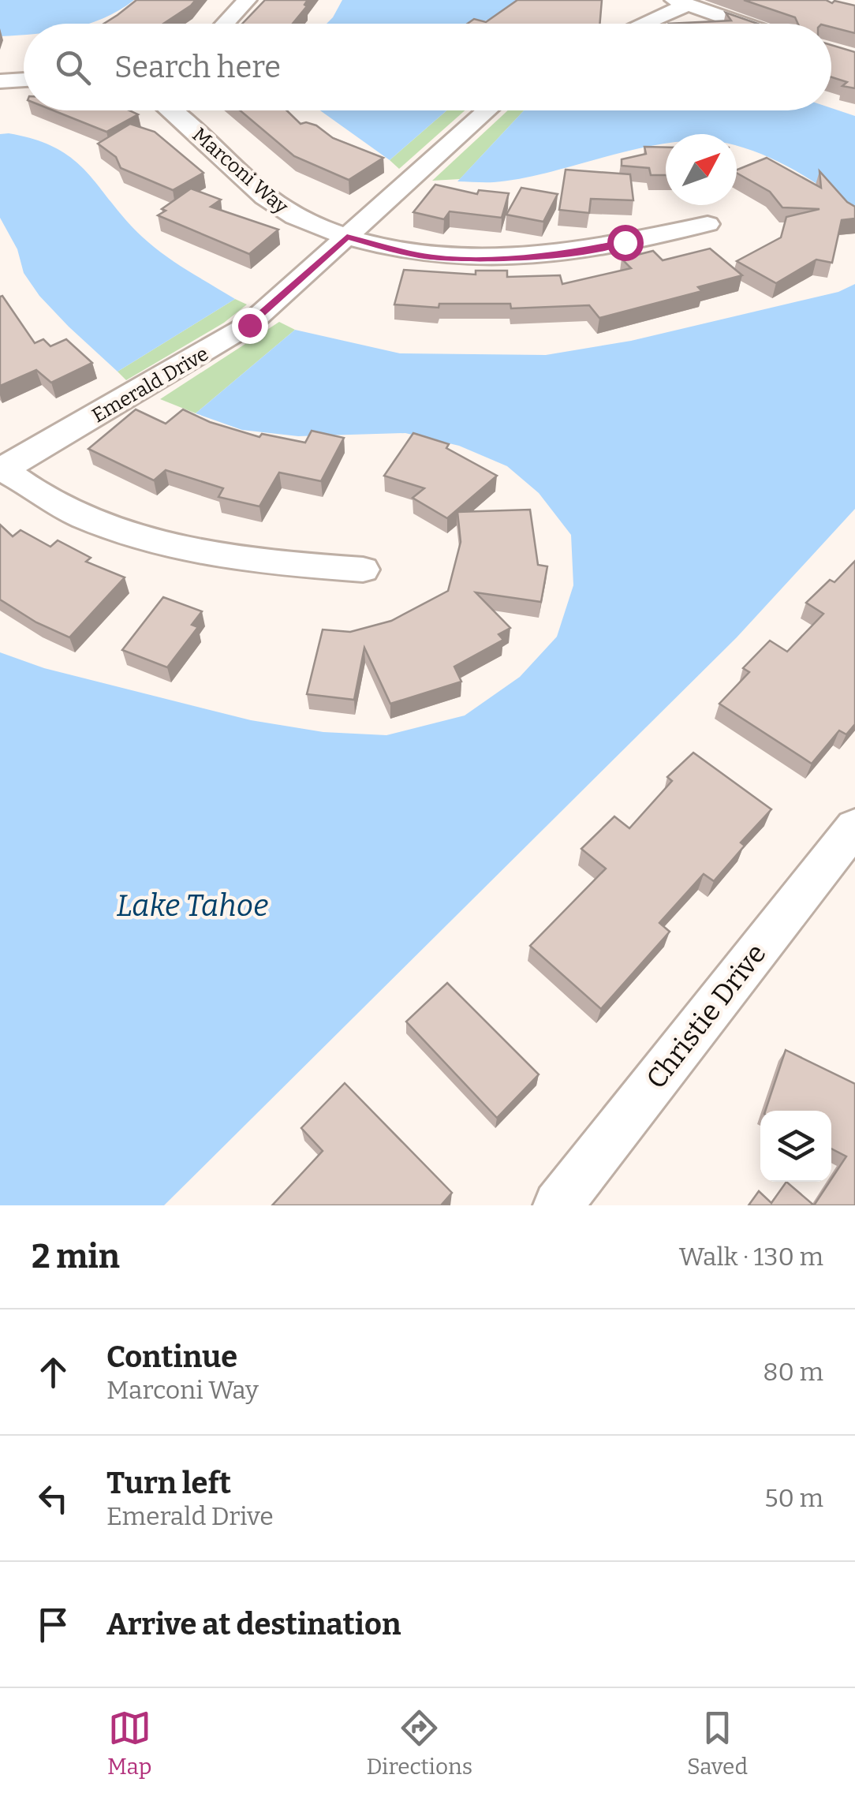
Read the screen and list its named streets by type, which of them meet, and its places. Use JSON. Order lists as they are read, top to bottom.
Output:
{
  "streets": {
    "street": ["Marconi Way", "Emerald Drive", "Christie Drive"]
  },
  "crossings": [
    ["Marconi Way", "Emerald Drive"]
  ],
  "water": ["Lake Tahoe"],
  "north": "top right",
  "page": {
    "search": "Search here",
    "heading": ["2 min", "Walk · 130 m"],
    "list": [
      ["Continue", "Marconi Way", "80 m"],
      ["Turn left", "Emerald Drive", "50 m"],
      "Arrive at destination"
    ],
    "nav": ["Map", "Directions", "Saved"]
  }
}
